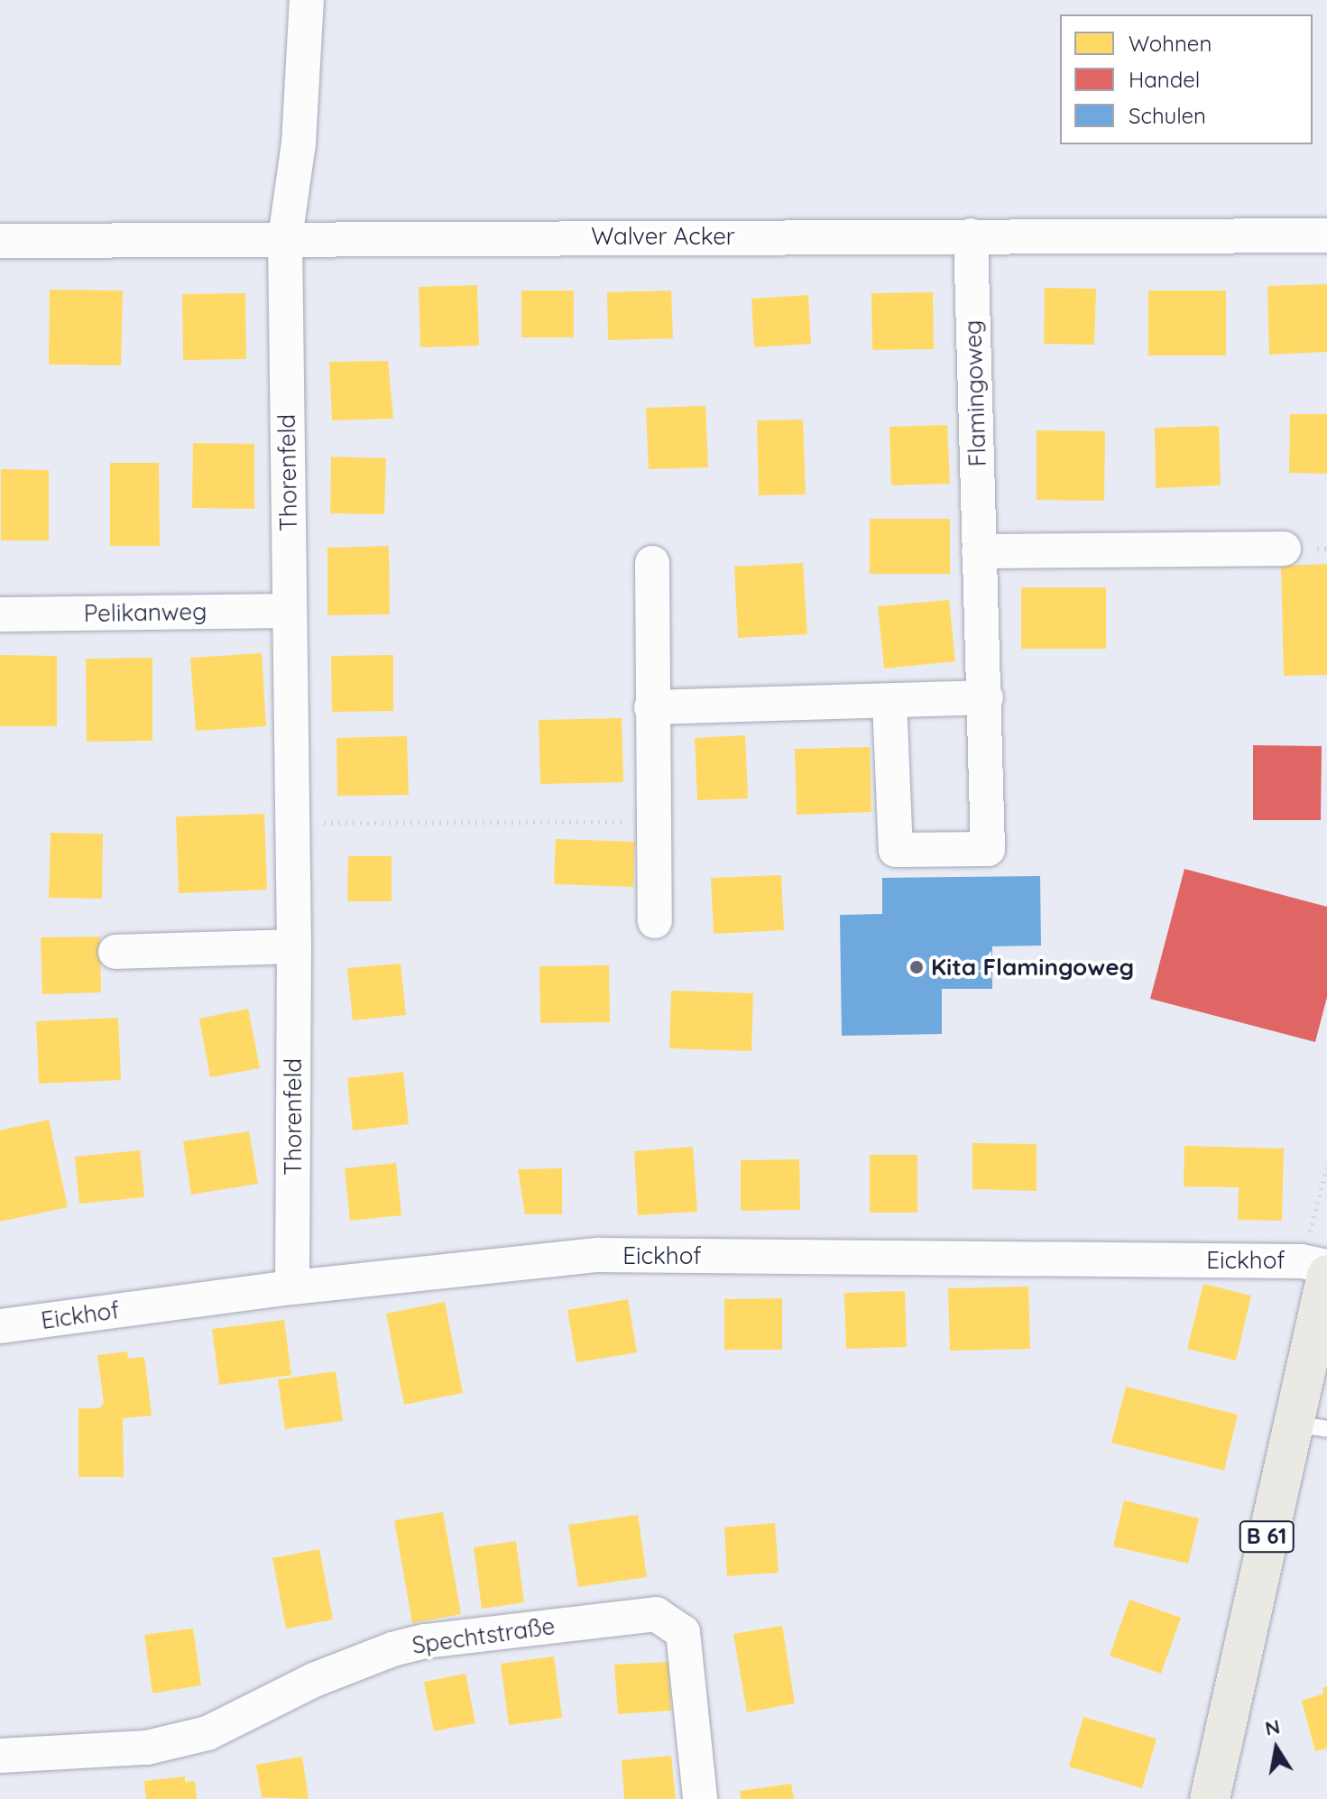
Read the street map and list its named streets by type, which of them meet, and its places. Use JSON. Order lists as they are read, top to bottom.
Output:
{
  "streets": {
    "main road": ["B 61"],
    "street": [
      "Walver Acker",
      "Flamingoweg",
      "Thorenfeld",
      "Pelikanweg",
      "Eickhof",
      "Spechtstraße"
    ]
  },
  "crossings": [
    ["Walver Acker", "Flamingoweg"],
    ["Walver Acker", "Thorenfeld"],
    ["Thorenfeld", "Pelikanweg"],
    ["Thorenfeld", "Eickhof"]
  ],
  "places": ["Kita Flamingoweg"],
  "legend": ["Wohnen", "Handel", "Schulen"],
  "north": "top"
}
